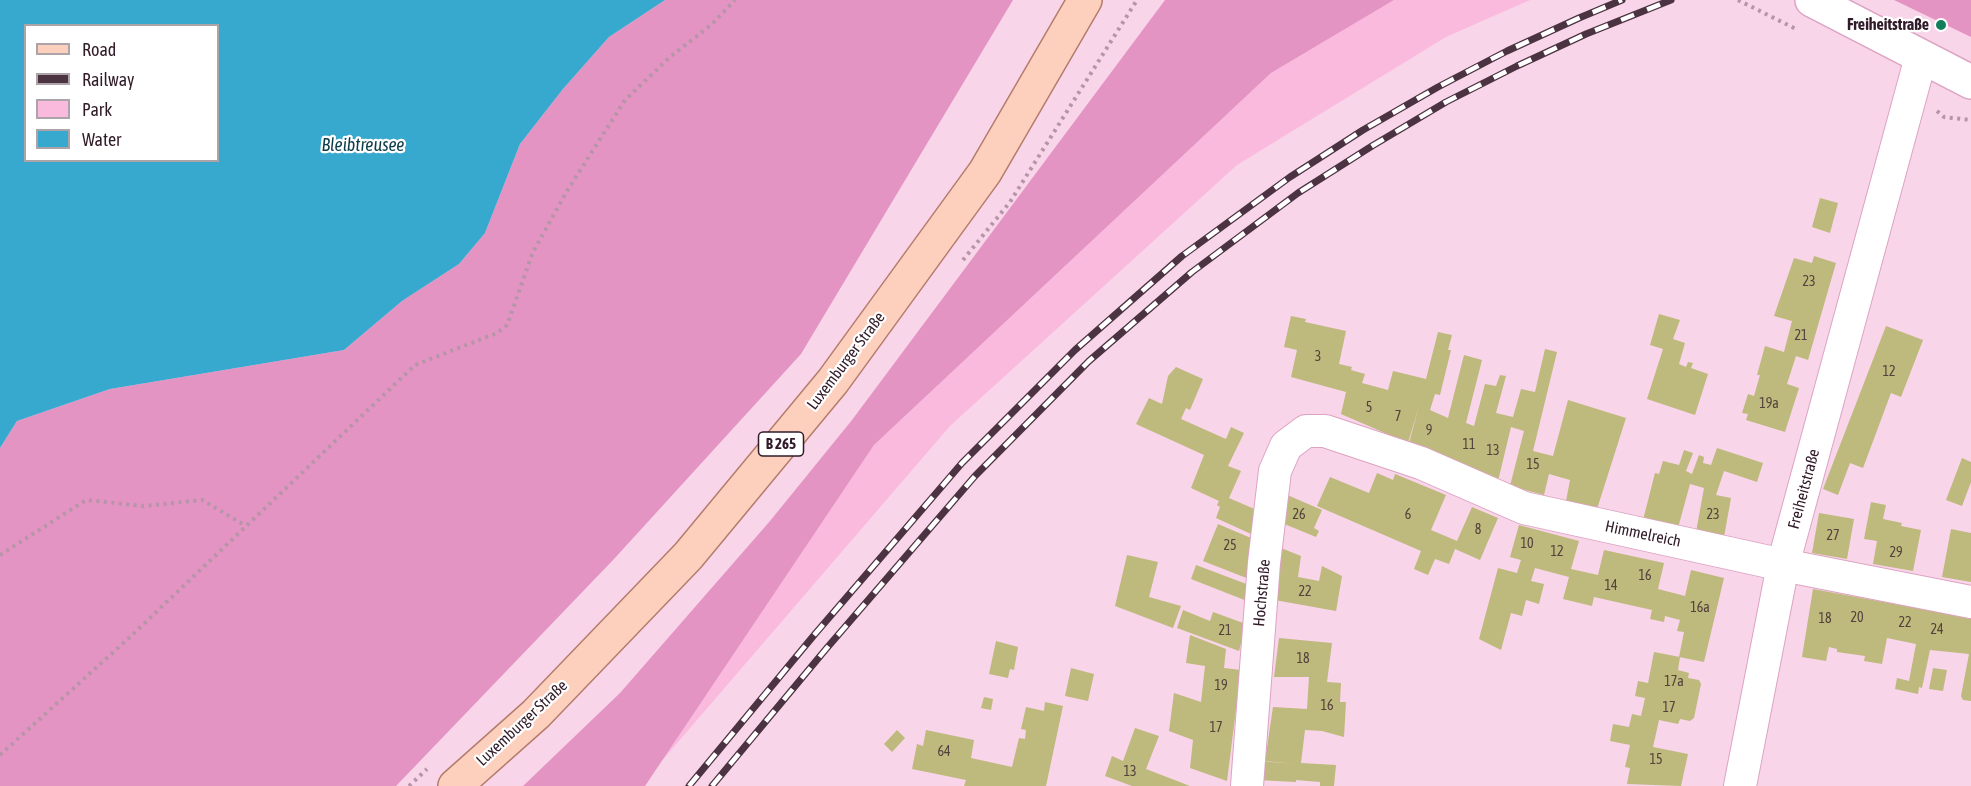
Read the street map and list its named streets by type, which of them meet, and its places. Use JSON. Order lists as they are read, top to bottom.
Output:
{
  "streets": {
    "main road": ["Luxemburger Straße", "B 265"],
    "street": ["Freiheitstraße", "Himmelreich", "Hochstraße"]
  },
  "crossings": [
    ["Freiheitstraße", "Himmelreich"],
    ["Himmelreich", "Hochstraße"]
  ],
  "water": ["Bleibtreusee"],
  "places": ["Freiheitstraße"],
  "house_numbers": [
    "23",
    "21",
    "3",
    "12",
    "19a",
    "5",
    "7",
    "9",
    "11",
    "13",
    "15",
    "26",
    "6",
    "23",
    "8",
    "27",
    "10",
    "25",
    "12",
    "29",
    "16",
    "14",
    "22",
    "16a",
    "20",
    "18",
    "22",
    "24",
    "21",
    "18",
    "17a",
    "19",
    "16",
    "17",
    "17",
    "64",
    "15",
    "13"
  ],
  "legend": [
    "Road",
    "Railway",
    "Park",
    "Water"
  ]
}
